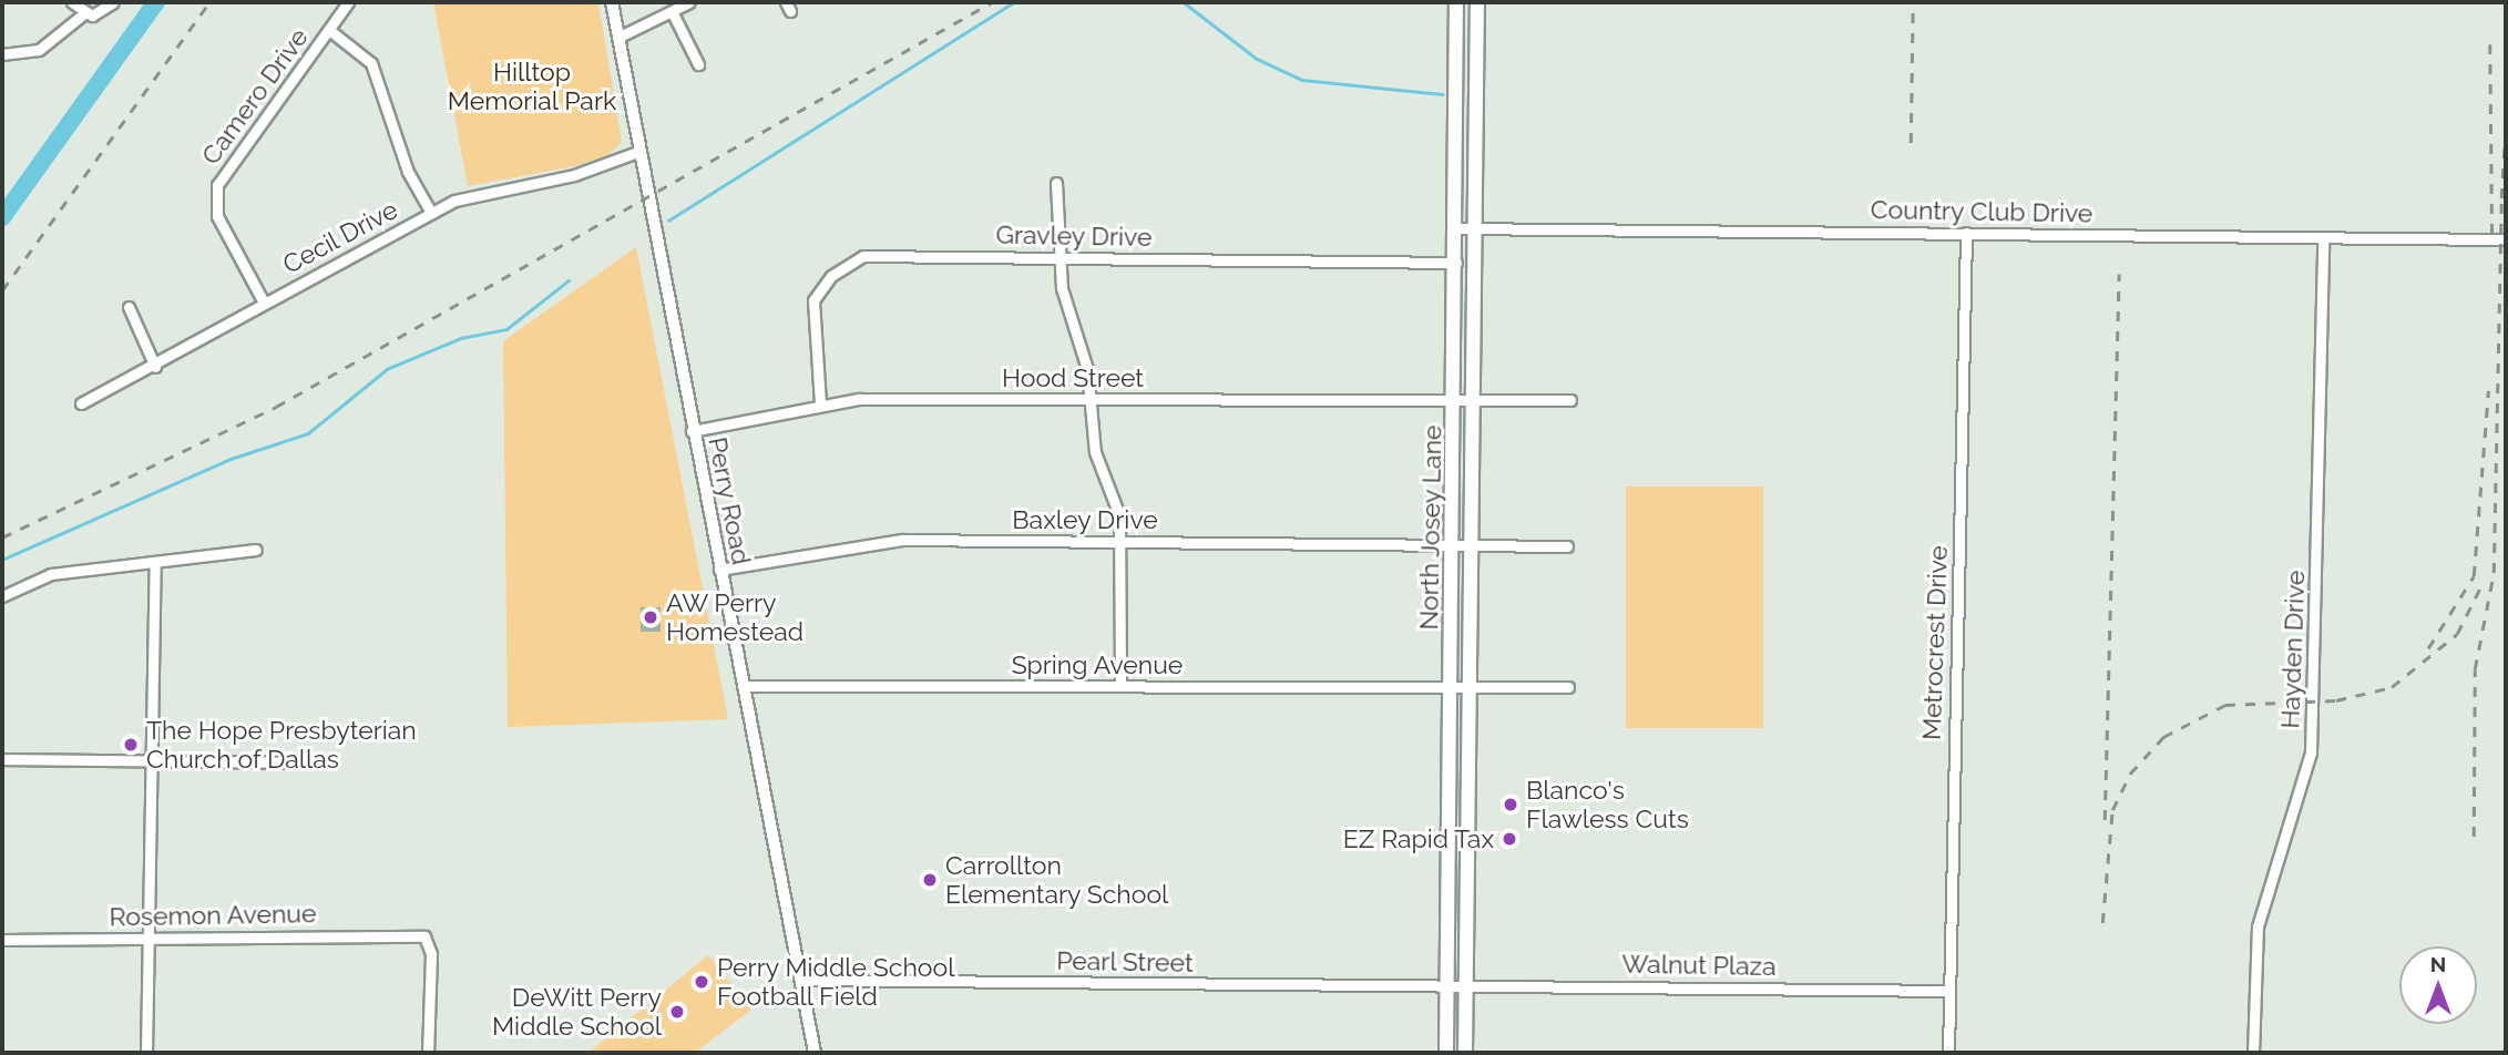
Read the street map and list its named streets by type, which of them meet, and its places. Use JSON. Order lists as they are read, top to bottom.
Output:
{
  "streets": {
    "main road": ["North Josey Lane"],
    "street": [
      "Camero Drive",
      "Country Club Drive",
      "Gravley Drive",
      "Cecil Drive",
      "Hood Street",
      "Perry Road",
      "Baxley Drive",
      "Metrocrest Drive",
      "Hayden Drive",
      "Spring Avenue",
      "Rosemon Avenue",
      "Pearl Street",
      "Walnut Plaza"
    ]
  },
  "crossings": [
    ["Camero Drive", "Cecil Drive"],
    ["Country Club Drive", "North Josey Lane"],
    ["Country Club Drive", "Metrocrest Drive"],
    ["Country Club Drive", "Hayden Drive"],
    ["Gravley Drive", "Hood Street"],
    ["Gravley Drive", "North Josey Lane"],
    ["Cecil Drive", "Perry Road"],
    ["Hood Street", "Perry Road"],
    ["Hood Street", "North Josey Lane"],
    ["Perry Road", "Baxley Drive"],
    ["Perry Road", "Spring Avenue"],
    ["Perry Road", "Pearl Street"],
    ["Baxley Drive", "North Josey Lane"],
    ["North Josey Lane", "Spring Avenue"],
    ["North Josey Lane", "Pearl Street"],
    ["North Josey Lane", "Walnut Plaza"],
    ["Metrocrest Drive", "Walnut Plaza"],
    ["Pearl Street", "Walnut Plaza"]
  ],
  "parks": ["Hilltop Memorial Park"],
  "places": [
    "AW Perry Homestead",
    "The Hope Presbyterian Church of Dallas",
    "Blanco's Flawless Cuts",
    "EZ Rapid Tax",
    "Carrollton Elementary School",
    "Perry Middle School Football Field",
    "DeWitt Perry Middle School"
  ],
  "north": "top"
}
